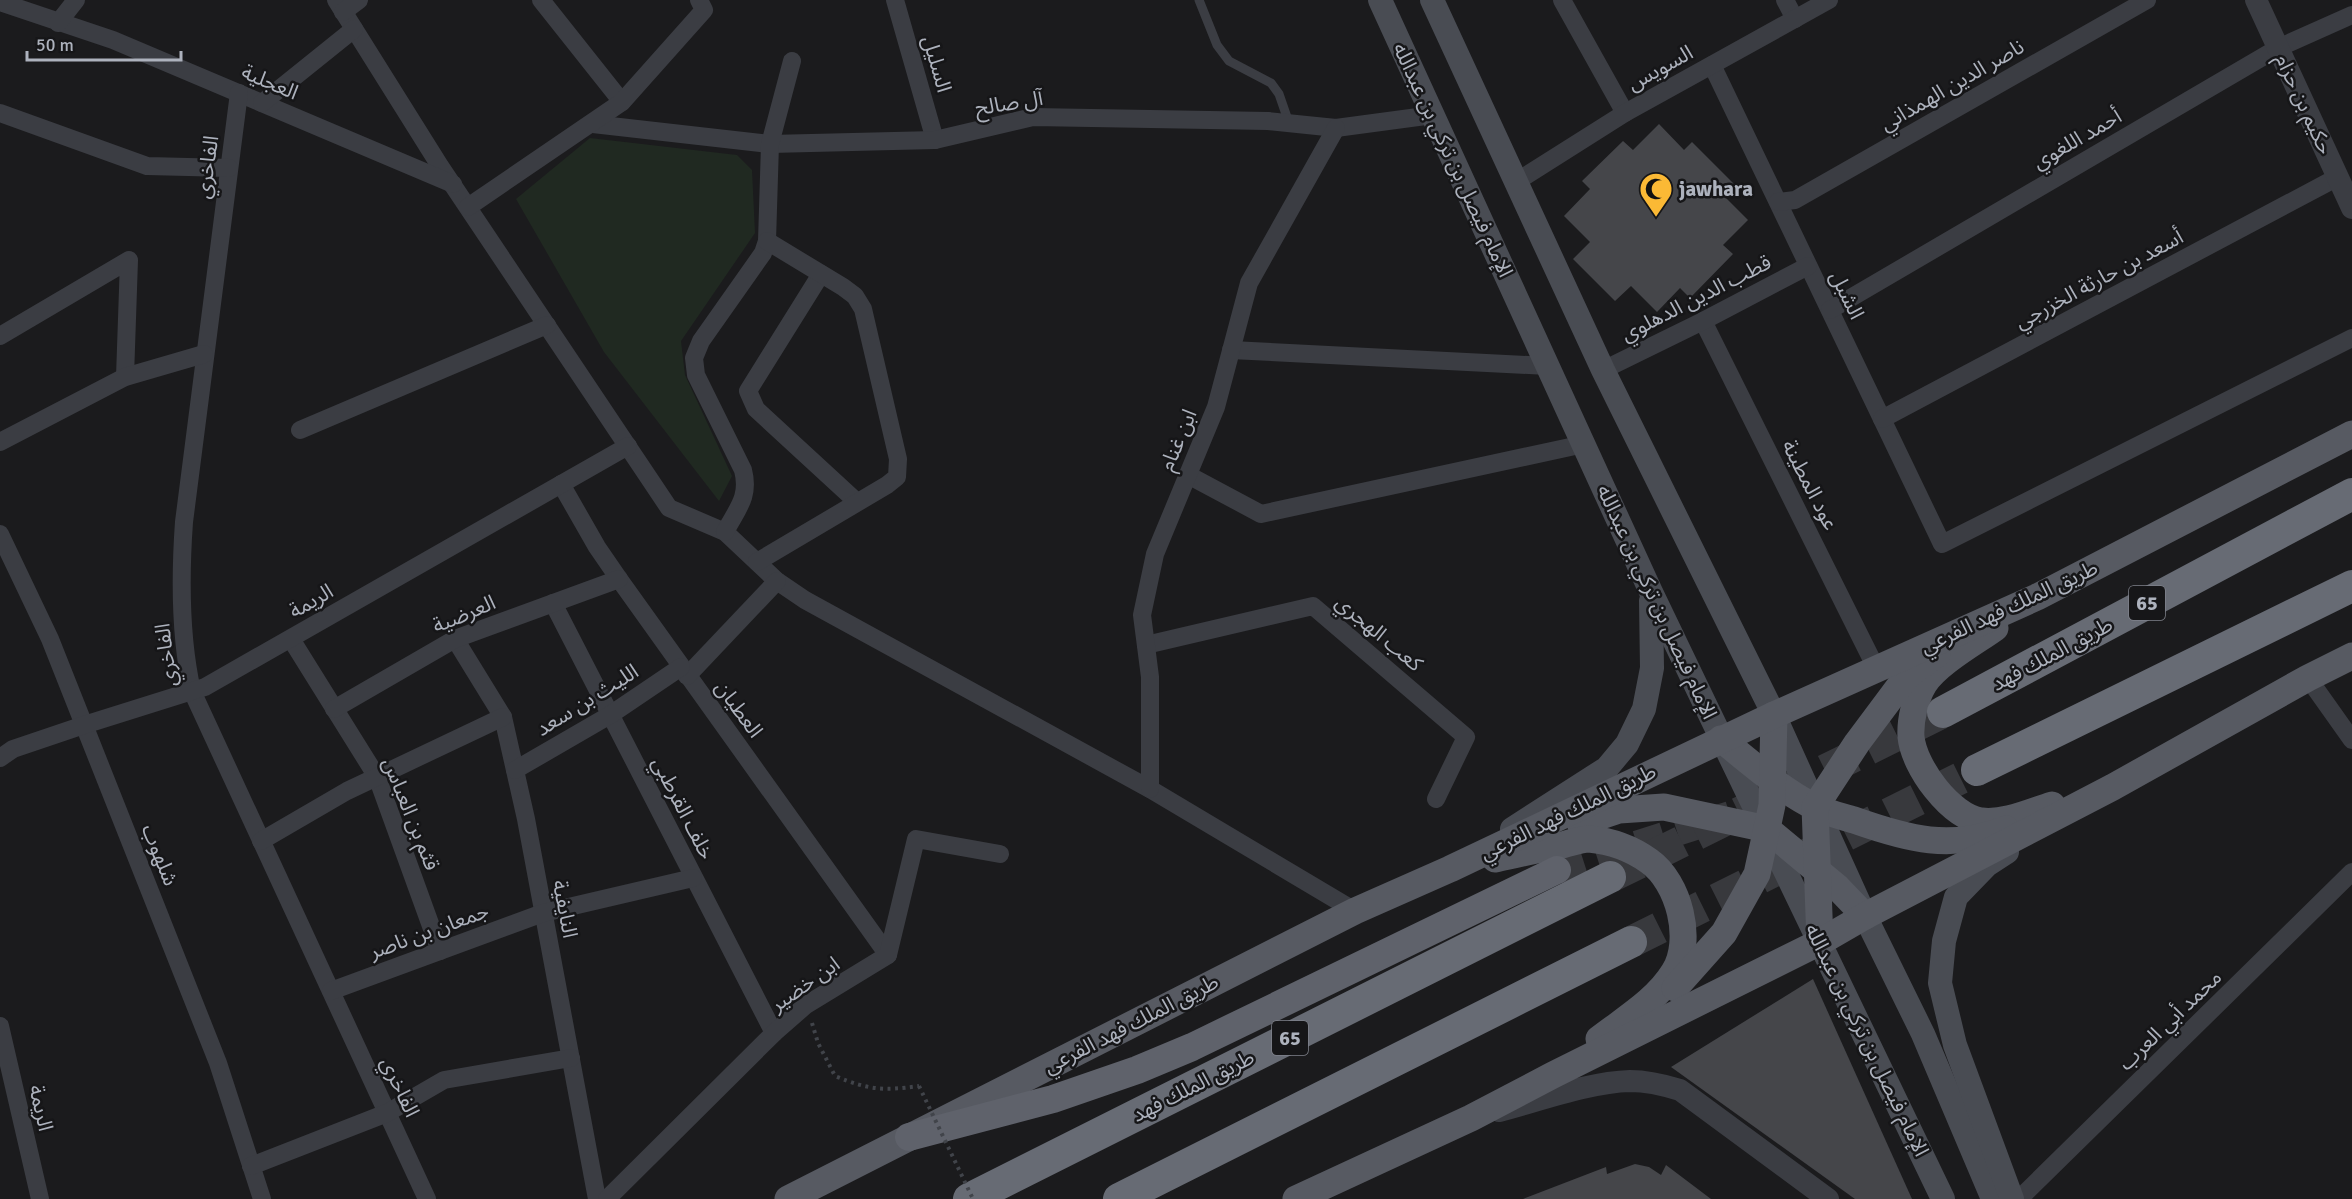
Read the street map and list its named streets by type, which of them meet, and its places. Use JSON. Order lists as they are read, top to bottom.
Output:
{
  "streets": {
    "highway": ["65", "طريق الملك فهد"],
    "main road": ["الإمام فيصل بن تركي بن عبدالله", "طريق الملك فهد الفرعي"],
    "street": [
      "السليل",
      "السويس",
      "العجلية",
      "ناصر الدين الهمذاني",
      "آل صالح",
      "حكيم بن حزام",
      "أحمد اللغوي",
      "الفاخري",
      "أسعد بن حارثة الخزرجي",
      "الشبل",
      "قطب الدين الدهلوي",
      "ابن غنام",
      "عود المطينة",
      "الريمة",
      "العرضية",
      "كعب الهجري",
      "الليث بن سعد",
      "العطيان",
      "خلف القرطبي",
      "قثم بن العباس",
      "شلهوب",
      "النايفية",
      "جمعان بن ناصر",
      "ابن خضير",
      "محمد أبي العرب"
    ]
  },
  "crossings": [
    ["السليل", "آل صالح"],
    ["السويس", "الشبل"],
    ["العجلية", "الفاخري"],
    ["ناصر الدين الهمذاني", "الشبل"],
    ["آل صالح", "الإمام فيصل بن تركي بن عبدالله"],
    ["آل صالح", "ابن غنام"],
    ["حكيم بن حزام", "أحمد اللغوي"],
    ["حكيم بن حزام", "أسعد بن حارثة الخزرجي"],
    ["أحمد اللغوي", "الشبل"],
    ["الإمام فيصل بن تركي بن عبدالله", "طريق الملك فهد الفرعي"],
    ["الفاخري", "الريمة"],
    ["الفاخري", "الليث بن سعد"],
    ["الفاخري", "جمعان بن ناصر"],
    ["أسعد بن حارثة الخزرجي", "الشبل"],
    ["الشبل", "قطب الدين الدهلوي"],
    ["قطب الدين الدهلوي", "عود المطينة"],
    ["ابن غنام", "كعب الهجري"],
    ["عود المطينة", "طريق الملك فهد الفرعي"],
    ["الريمة", "العطيان"],
    ["الريمة", "قثم بن العباس"],
    ["الريمة", "شلهوب"],
    ["العرضية", "العطيان"],
    ["العرضية", "خلف القرطبي"],
    ["العرضية", "قثم بن العباس"],
    ["العرضية", "النايفية"],
    ["الليث بن سعد", "العطيان"],
    ["الليث بن سعد", "خلف القرطبي"],
    ["الليث بن سعد", "قثم بن العباس"],
    ["الليث بن سعد", "النايفية"],
    ["العطيان", "ابن خضير"],
    ["خلف القرطبي", "جمعان بن ناصر"],
    ["خلف القرطبي", "ابن خضير"],
    ["قثم بن العباس", "جمعان بن ناصر"],
    ["النايفية", "جمعان بن ناصر"]
  ],
  "places": {
    "mosque": ["jawhara"]
  },
  "scale_bar": "50 m"
}
